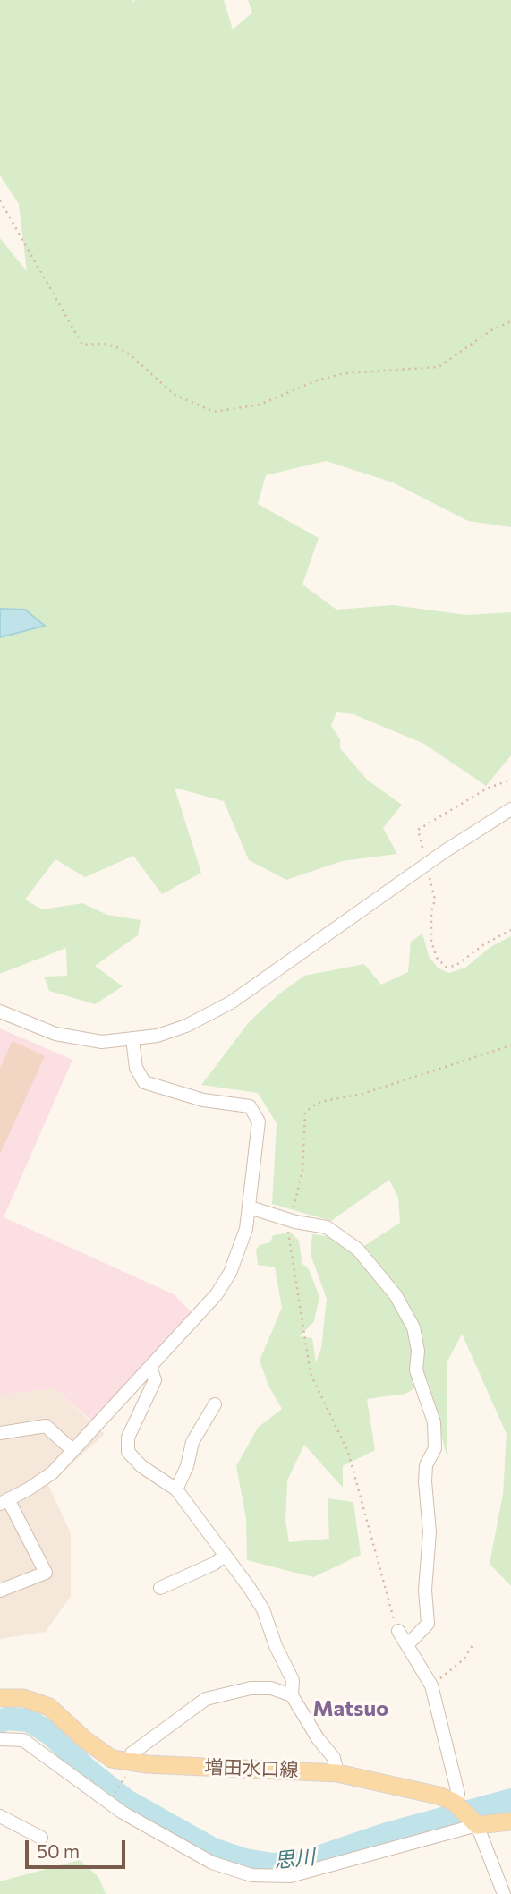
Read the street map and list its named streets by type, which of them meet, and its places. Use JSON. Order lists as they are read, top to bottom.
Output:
{
  "streets": {
    "main road": ["増田水口線"]
  },
  "districts": ["Matsuo"],
  "water": ["思川"],
  "scale_bar": "50 m"
}
